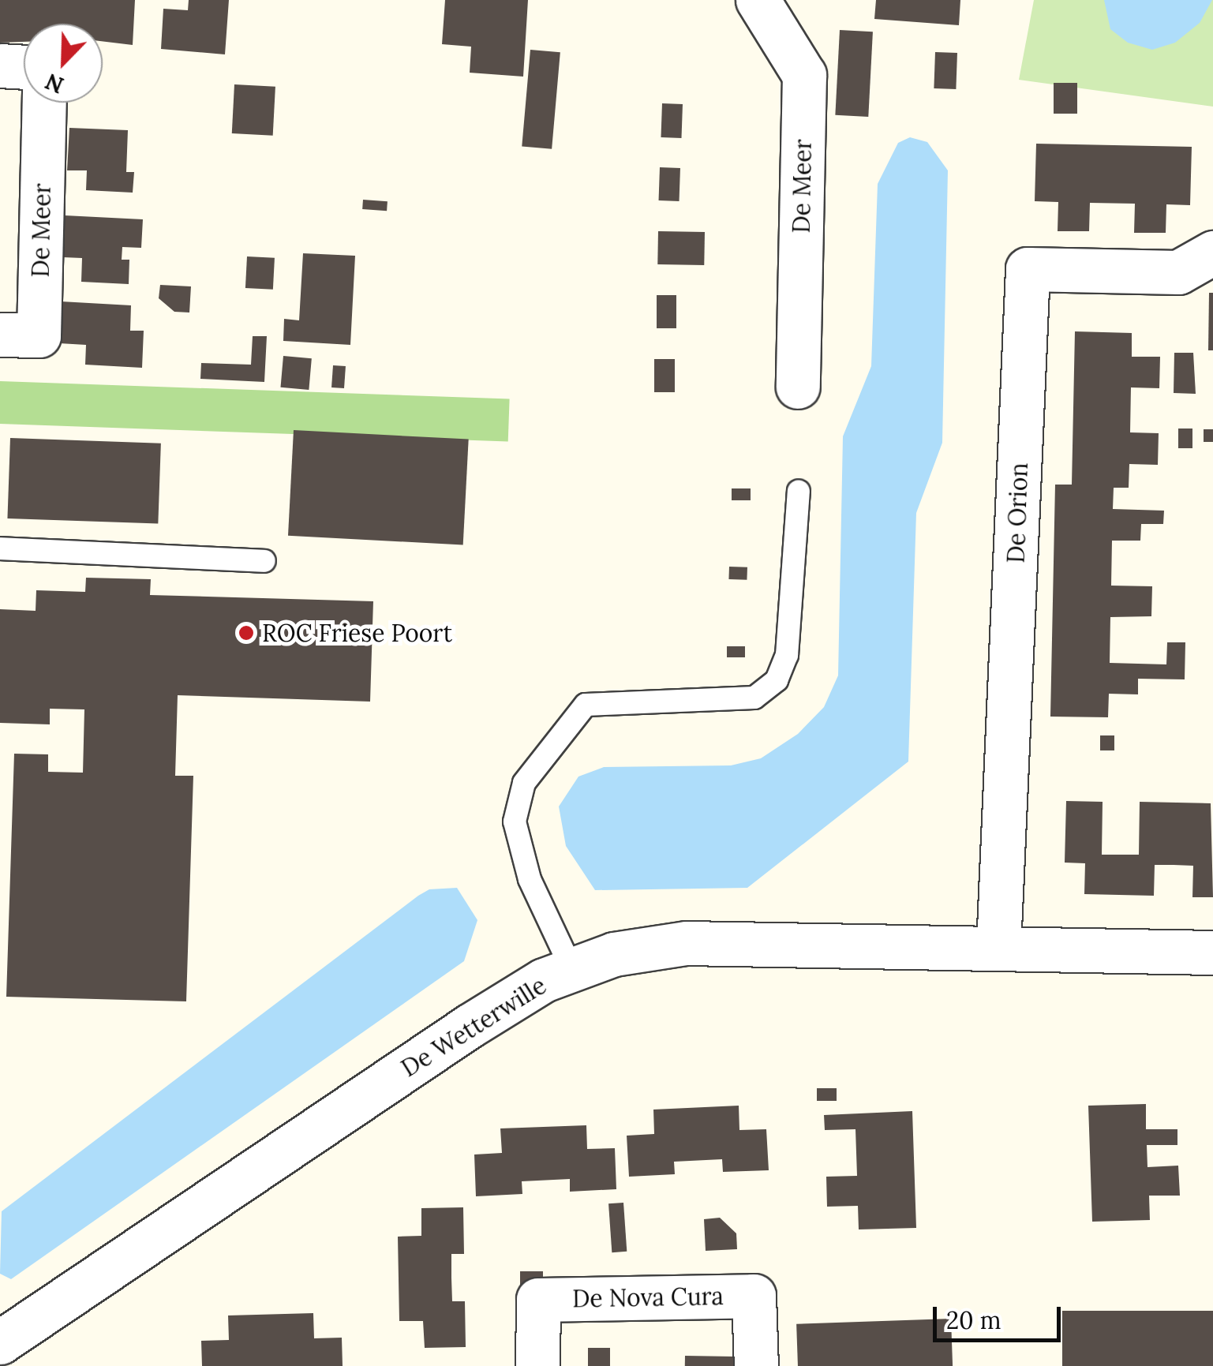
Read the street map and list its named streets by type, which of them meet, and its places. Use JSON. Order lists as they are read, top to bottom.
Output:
{
  "streets": {
    "street": [
      "De Meer",
      "De Orion",
      "De Wetterwille",
      "De Nova Cura"
    ]
  },
  "crossings": [
    ["De Orion", "De Wetterwille"]
  ],
  "places": ["ROC Friese Poort"],
  "scale_bar": "20 m",
  "north": "bottom left"
}
